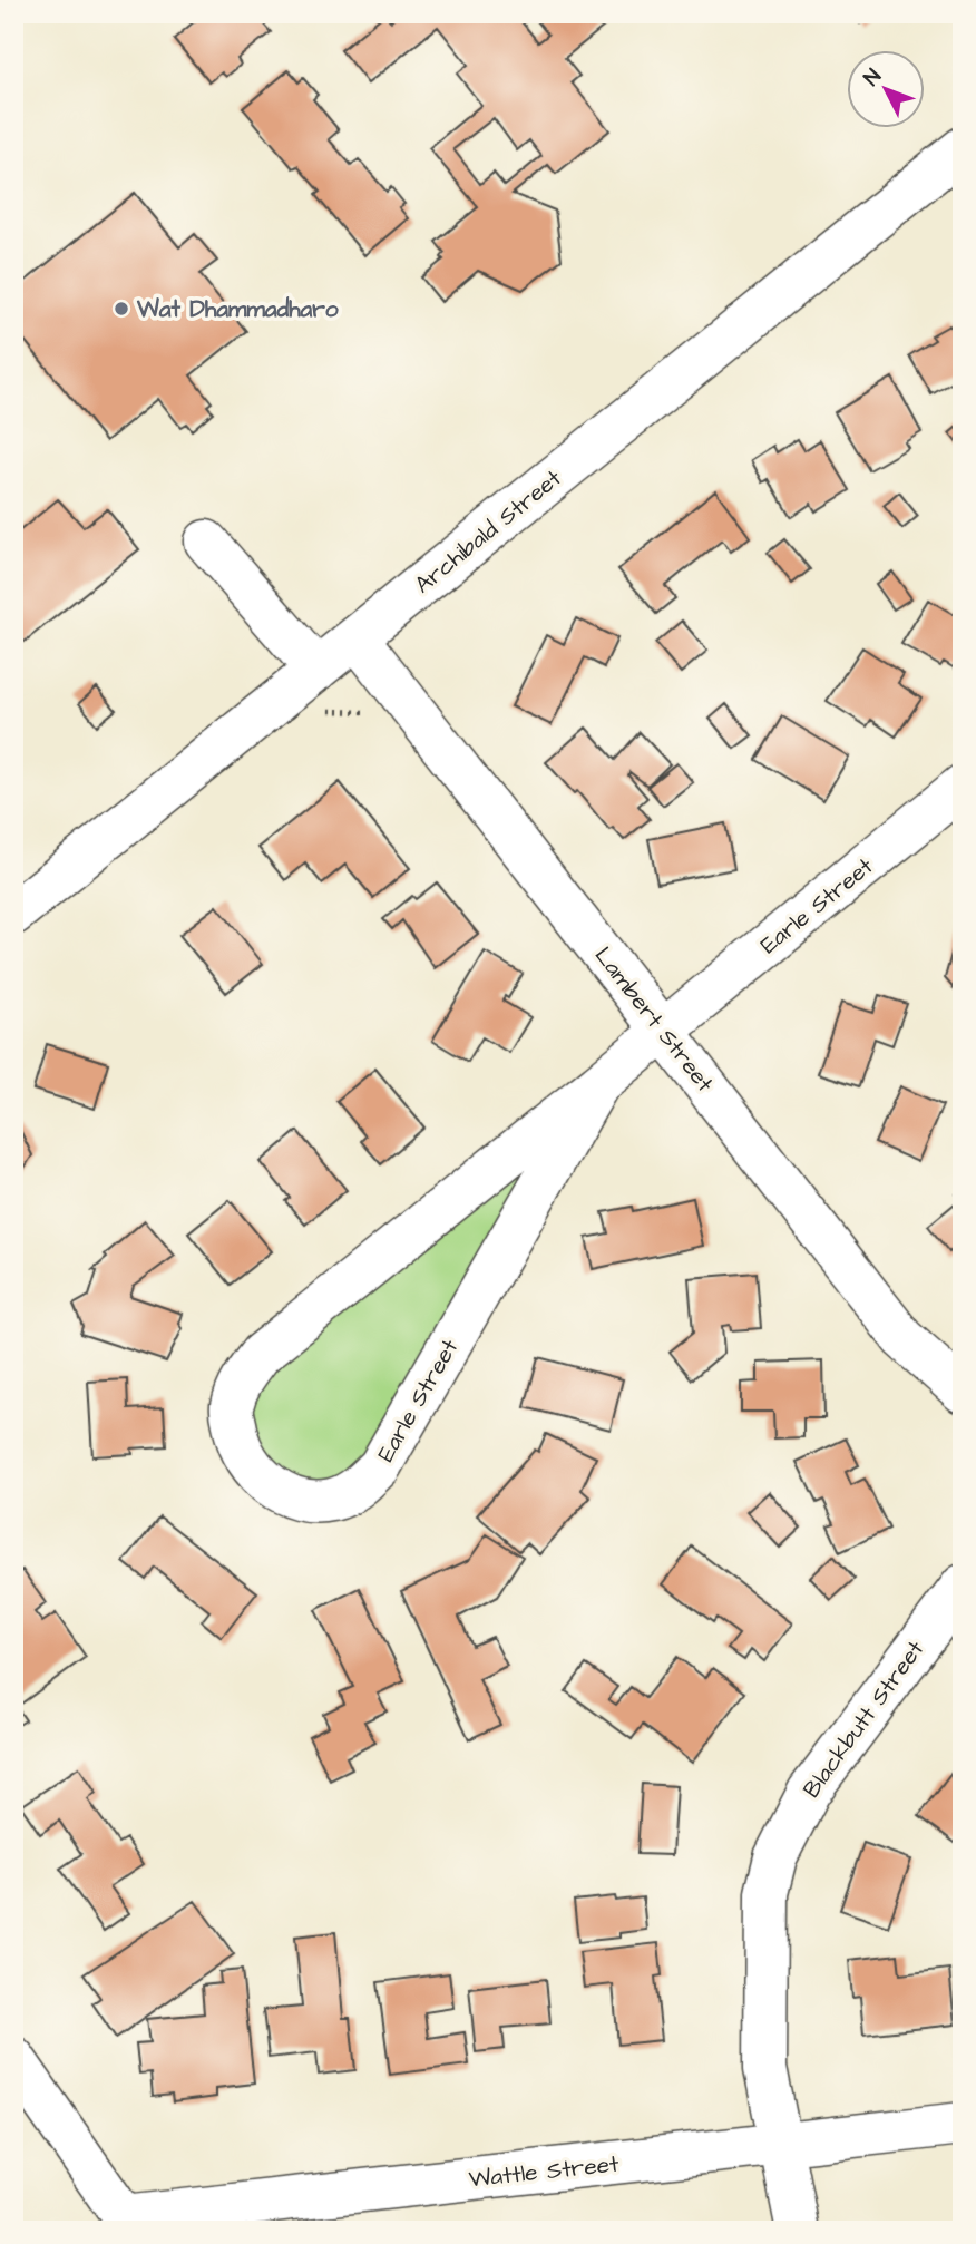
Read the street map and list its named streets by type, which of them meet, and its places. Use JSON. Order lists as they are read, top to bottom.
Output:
{
  "streets": {
    "street": [
      "Archibald Street",
      "Earle Street",
      "Lambert Street",
      "Blackbutt Street",
      "Wattle Street"
    ]
  },
  "crossings": [
    ["Archibald Street", "Lambert Street"],
    ["Earle Street", "Lambert Street"],
    ["Blackbutt Street", "Wattle Street"]
  ],
  "places": ["Wat Dhammadharo"],
  "north": "top left"
}
